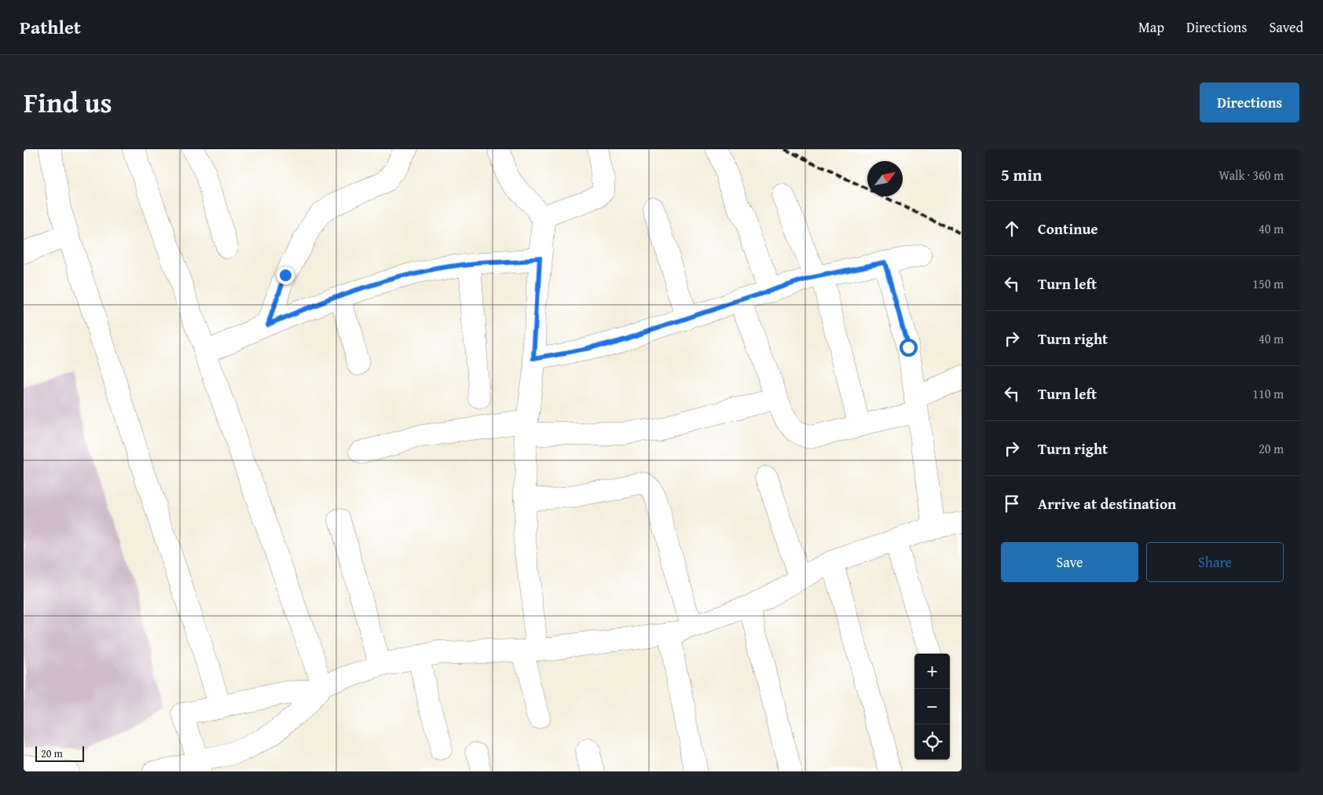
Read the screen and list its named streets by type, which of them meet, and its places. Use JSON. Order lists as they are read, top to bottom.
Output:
{
  "scale_bar": "20 m",
  "north": "top right",
  "page": {
    "header": "Pathlet",
    "nav": ["Map", "Directions", "Saved"],
    "title": "Find us",
    "buttons": [
      "Directions",
      ["Save", "Share"]
    ],
    "heading": ["5 min", "Walk · 360 m"],
    "list": [
      ["Continue", "40 m"],
      ["Turn left", "150 m"],
      ["Turn right", "40 m"],
      ["Turn left", "110 m"],
      ["Turn right", "20 m"],
      "Arrive at destination"
    ],
    "map_buttons": ["+", "−"],
    "scale": "20 m"
  }
}
